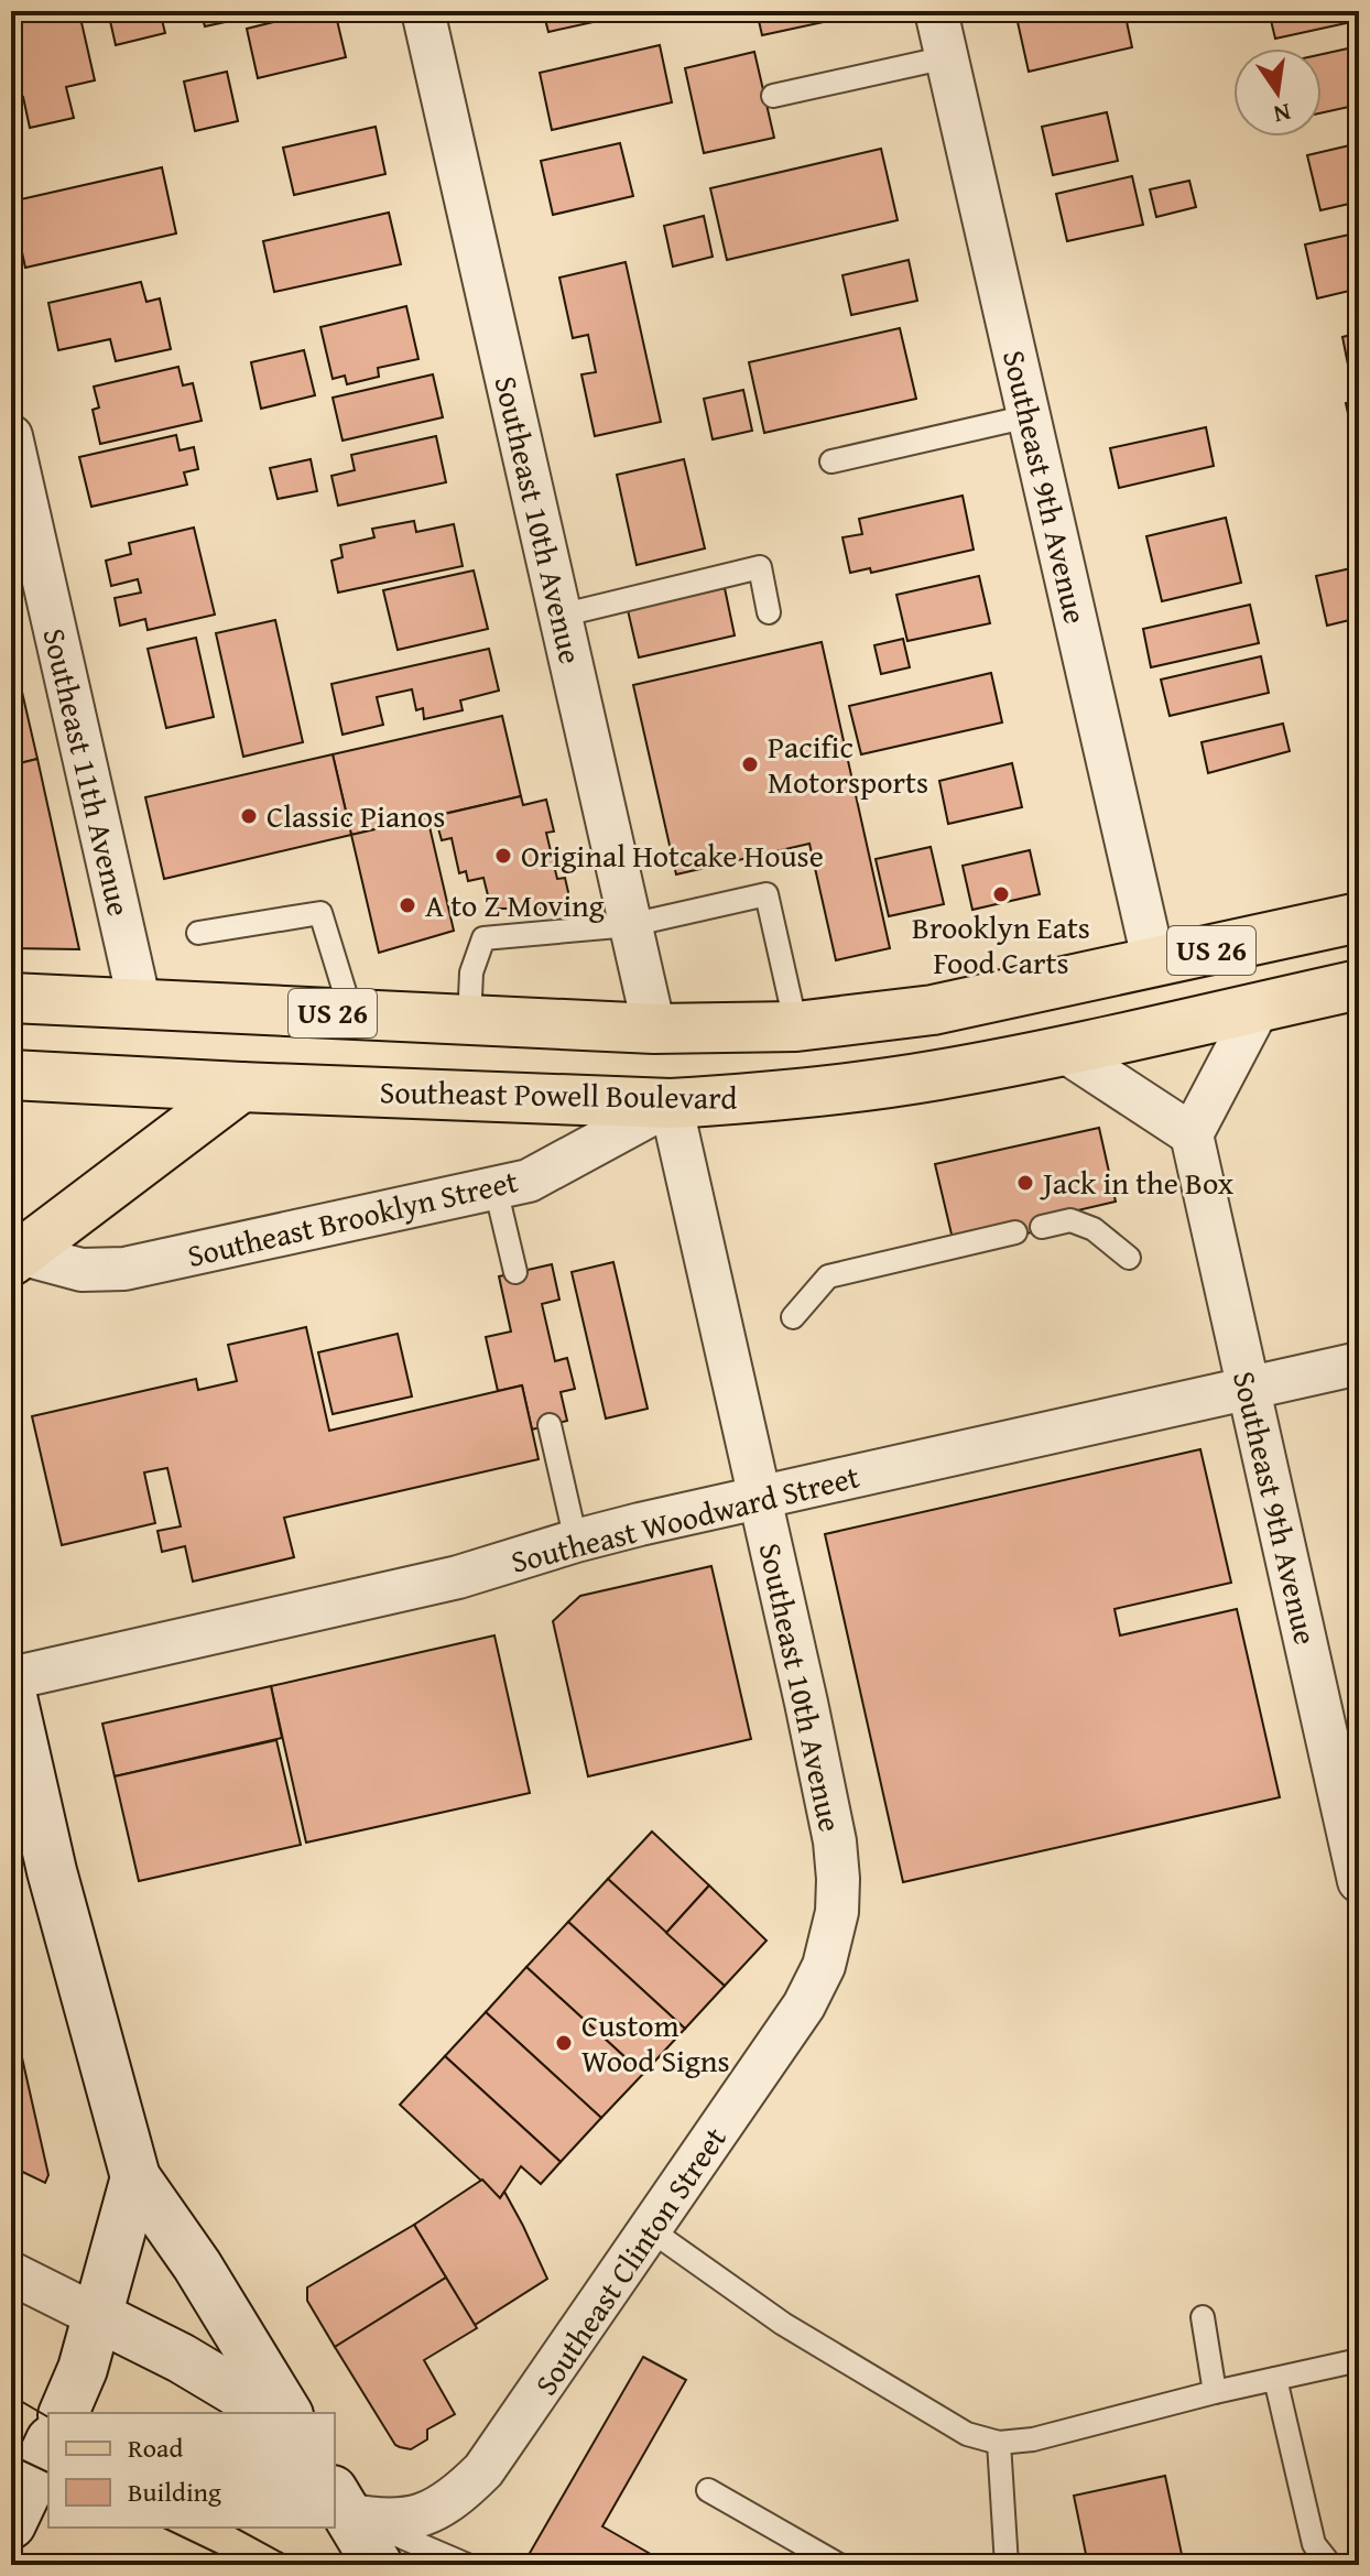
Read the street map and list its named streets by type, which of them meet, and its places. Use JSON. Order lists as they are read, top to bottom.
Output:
{
  "streets": {
    "main road": ["US 26", "Southeast Powell Boulevard"],
    "street": [
      "Southeast 9th Avenue",
      "Southeast 10th Avenue",
      "Southeast 11th Avenue",
      "Southeast Brooklyn Street",
      "Southeast Woodward Street",
      "Southeast Clinton Street"
    ]
  },
  "crossings": [
    ["Southeast 9th Avenue", "US 26"],
    ["Southeast 9th Avenue", "Southeast Woodward Street"],
    ["Southeast 10th Avenue", "US 26"],
    ["Southeast 10th Avenue", "Southeast Powell Boulevard"],
    ["Southeast 10th Avenue", "Southeast Brooklyn Street"],
    ["Southeast 10th Avenue", "Southeast Woodward Street"],
    ["Southeast 10th Avenue", "Southeast Clinton Street"],
    ["Southeast 11th Avenue", "US 26"],
    ["Southeast Powell Boulevard", "Southeast Brooklyn Street"]
  ],
  "places": [
    "Pacific Motorsports",
    "Classic Pianos",
    "Original Hotcake House",
    "Brooklyn Eats Food Carts",
    "A to Z Moving",
    "Jack in the Box",
    "Custom Wood Signs"
  ],
  "legend": ["Road", "Building"],
  "north": "bottom"
}
